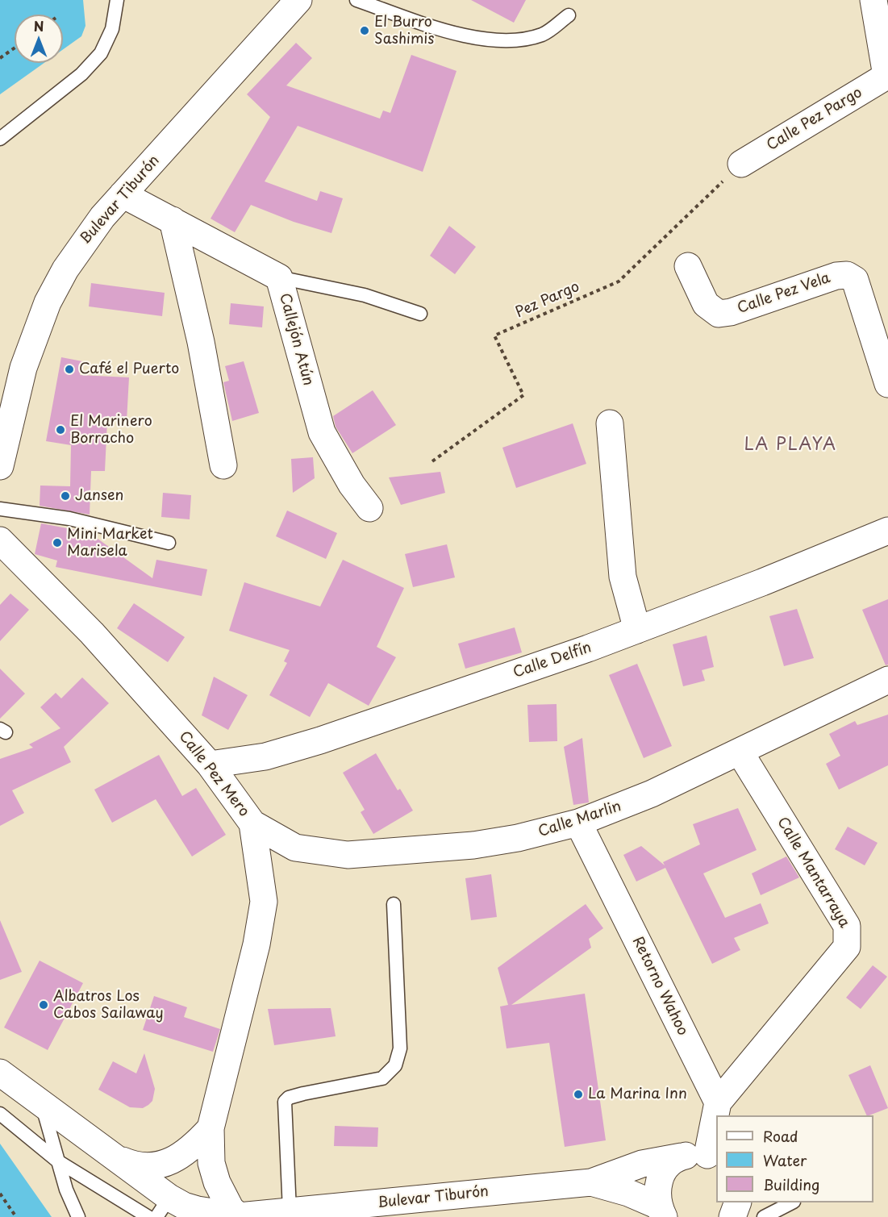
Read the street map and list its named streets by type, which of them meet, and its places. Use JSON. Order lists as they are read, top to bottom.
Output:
{
  "streets": {
    "street": [
      "Calle Pez Pargo",
      "Bulevar Tiburón",
      "Calle Pez Vela",
      "Callejón Atún",
      "Calle Delfín",
      "Calle Pez Mero",
      "Calle Marlin",
      "Calle Mantarraya",
      "Retorno Wahoo"
    ],
    "path": ["Pez Pargo"]
  },
  "crossings": [
    ["Calle Pez Pargo", "Pez Pargo"],
    ["Bulevar Tiburón", "Callejón Atún"],
    ["Bulevar Tiburón", "Calle Pez Mero"],
    ["Calle Delfín", "Calle Pez Mero"],
    ["Calle Pez Mero", "Calle Marlin"],
    ["Calle Marlin", "Calle Mantarraya"],
    ["Calle Marlin", "Retorno Wahoo"],
    ["Calle Mantarraya", "Retorno Wahoo"]
  ],
  "districts": ["LA PLAYA"],
  "places": [
    "El Burro Sashimis",
    "Café el Puerto",
    "El Marinero Borracho",
    "Jansen",
    "Mini Market Marisela",
    "Albatros Los Cabos Sailaway",
    "La Marina Inn"
  ],
  "legend": ["Road", "Water", "Building"],
  "north": "top"
}
